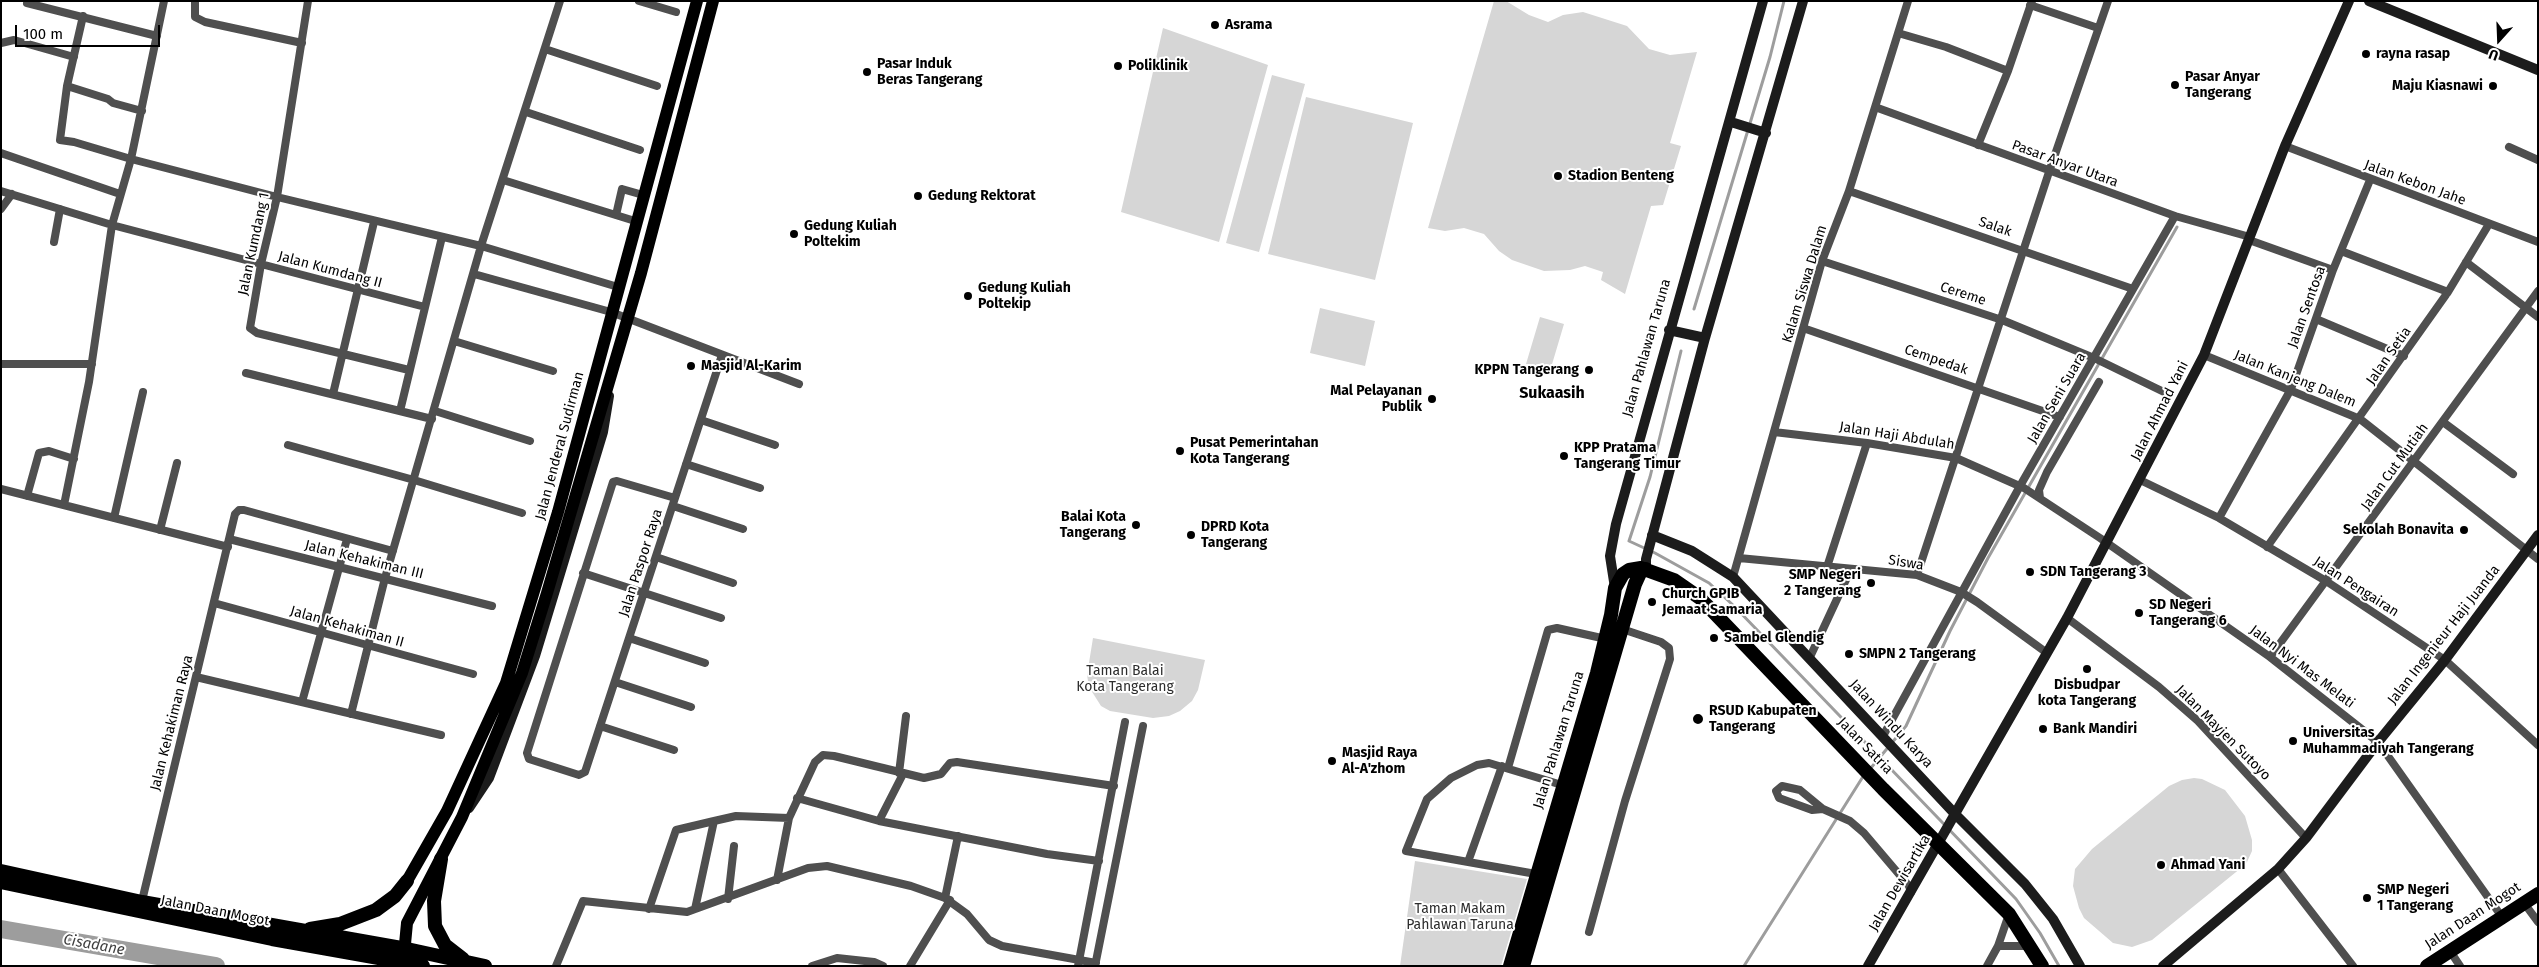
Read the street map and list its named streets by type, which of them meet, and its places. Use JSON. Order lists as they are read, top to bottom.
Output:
{
  "streets": {
    "highway": ["Jalan Pahlawan Taruna", "Jalan Satria", "Jalan Daan Mogot"],
    "main road": [
      "Jalan Ahmad Yani",
      "Jalan Jenderal Sudirman",
      "Jalan Ingenieur Haji Juanda",
      "Jalan Windu Karya",
      "Jalan Dewisartika"
    ],
    "street": [
      "Pasar Anyar Utara",
      "Jalan Kebon Jahe",
      "Salak",
      "Jalan Kumdang 1",
      "Jalan Kumdang II",
      "Kalam Siswa Dalam",
      "Cereme",
      "Jalan Sentosa",
      "Jalan Setia",
      "Cempedak",
      "Jalan Kanjeng Dalem",
      "Jalan Seni Suara",
      "Jalan Haji Abdulah",
      "Jalan Cut Mutiah",
      "Jalan Kehakiman III",
      "Jalan Paspor Raya",
      "Siswa",
      "Jalan Pengairan",
      "Jalan Kehakiman II",
      "Jalan Nyi Mas Melati",
      "Jalan Kehakiman Raya",
      "Jalan Mayjen Sutoyo"
    ]
  },
  "crossings": [
    ["Pasar Anyar Utara", "Kalam Siswa Dalam"],
    ["Pasar Anyar Utara", "Jalan Sentosa"],
    ["Pasar Anyar Utara", "Jalan Seni Suara"],
    ["Pasar Anyar Utara", "Jalan Ahmad Yani"],
    ["Jalan Kebon Jahe", "Jalan Sentosa"],
    ["Jalan Kebon Jahe", "Jalan Setia"],
    ["Jalan Kebon Jahe", "Jalan Ahmad Yani"],
    ["Salak", "Kalam Siswa Dalam"],
    ["Salak", "Jalan Seni Suara"],
    ["Jalan Kumdang 1", "Jalan Kumdang II"],
    ["Kalam Siswa Dalam", "Cereme"],
    ["Kalam Siswa Dalam", "Cempedak"],
    ["Kalam Siswa Dalam", "Jalan Haji Abdulah"],
    ["Kalam Siswa Dalam", "Siswa"],
    ["Kalam Siswa Dalam", "Jalan Windu Karya"],
    ["Cereme", "Jalan Seni Suara"],
    ["Jalan Sentosa", "Jalan Kanjeng Dalem"],
    ["Jalan Sentosa", "Jalan Pengairan"],
    ["Jalan Pahlawan Taruna", "Jalan Satria"],
    ["Jalan Setia", "Jalan Kanjeng Dalem"],
    ["Jalan Setia", "Jalan Pengairan"],
    ["Cempedak", "Jalan Seni Suara"],
    ["Jalan Kanjeng Dalem", "Jalan Ahmad Yani"],
    ["Jalan Kanjeng Dalem", "Jalan Cut Mutiah"],
    ["Jalan Kanjeng Dalem", "Jalan Ingenieur Haji Juanda"],
    ["Jalan Seni Suara", "Jalan Haji Abdulah"],
    ["Jalan Seni Suara", "Siswa"],
    ["Jalan Seni Suara", "Jalan Windu Karya"],
    ["Jalan Ahmad Yani", "Jalan Haji Abdulah"],
    ["Jalan Ahmad Yani", "Siswa"],
    ["Jalan Ahmad Yani", "Jalan Pengairan"],
    ["Jalan Ahmad Yani", "Jalan Nyi Mas Melati"],
    ["Jalan Ahmad Yani", "Jalan Windu Karya"],
    ["Jalan Ahmad Yani", "Jalan Mayjen Sutoyo"],
    ["Jalan Ahmad Yani", "Jalan Dewisartika"],
    ["Jalan Haji Abdulah", "Jalan Nyi Mas Melati"],
    ["Jalan Jenderal Sudirman", "Jalan Daan Mogot"],
    ["Jalan Cut Mutiah", "Jalan Pengairan"],
    ["Jalan Cut Mutiah", "Jalan Nyi Mas Melati"],
    ["Jalan Kehakiman III", "Jalan Kehakiman Raya"],
    ["Jalan Pengairan", "Jalan Ingenieur Haji Juanda"],
    ["Jalan Kehakiman II", "Jalan Kehakiman Raya"],
    ["Jalan Ingenieur Haji Juanda", "Jalan Nyi Mas Melati"],
    ["Jalan Ingenieur Haji Juanda", "Jalan Mayjen Sutoyo"],
    ["Jalan Nyi Mas Melati", "Jalan Daan Mogot"],
    ["Jalan Kehakiman Raya", "Jalan Daan Mogot"],
    ["Jalan Windu Karya", "Jalan Dewisartika"],
    ["Jalan Satria", "Jalan Dewisartika"]
  ],
  "districts": ["Sukaasih"],
  "water": ["Cisadane"],
  "parks": ["Taman Balai Kota Tangerang", "Taman Makam Pahlawan Taruna"],
  "places": [
    "Asrama",
    "rayna rasap",
    "Poliklinik",
    "Pasar Induk Beras Tangerang",
    "Pasar Anyar Tangerang",
    "Maju Kiasnawi",
    "Stadion Benteng",
    "Gedung Rektorat",
    "Gedung Kuliah Poltekim",
    "Gedung Kuliah Poltekip",
    "Masjid Al-Karim",
    "KPPN Tangerang",
    "Mal Pelayanan Publik",
    "Pusat Pemerintahan Kota Tangerang",
    "KPP Pratama Tangerang Timur",
    "Balai Kota Tangerang",
    "Sekolah Bonavita",
    "DPRD Kota Tangerang",
    "SDN Tangerang 3",
    "SMP Negeri 2 Tangerang",
    "Church GPIB Jemaat Samaria",
    "SD Negeri Tangerang 6",
    "Sambel Glendig",
    "SMPN 2 Tangerang",
    "Disbudpar kota Tangerang",
    "RSUD Kabupaten Tangerang",
    "Bank Mandiri",
    "Universitas Muhammadiyah Tangerang",
    "Masjid Raya Al-A'zhom",
    "Ahmad Yani",
    "SMP Negeri 1 Tangerang"
  ],
  "scale_bar": "100 m",
  "north": "bottom"
}
